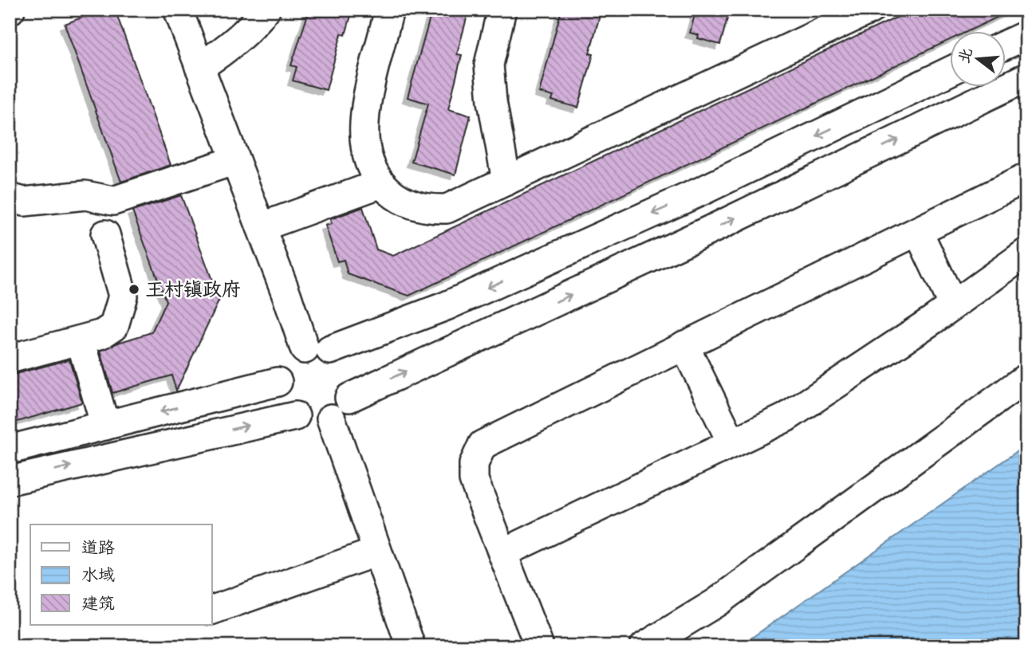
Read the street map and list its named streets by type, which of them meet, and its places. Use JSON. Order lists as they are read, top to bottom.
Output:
{
  "places": ["王村镇政府"],
  "legend": ["道路", "水域", "建筑"],
  "north": "left"
}
